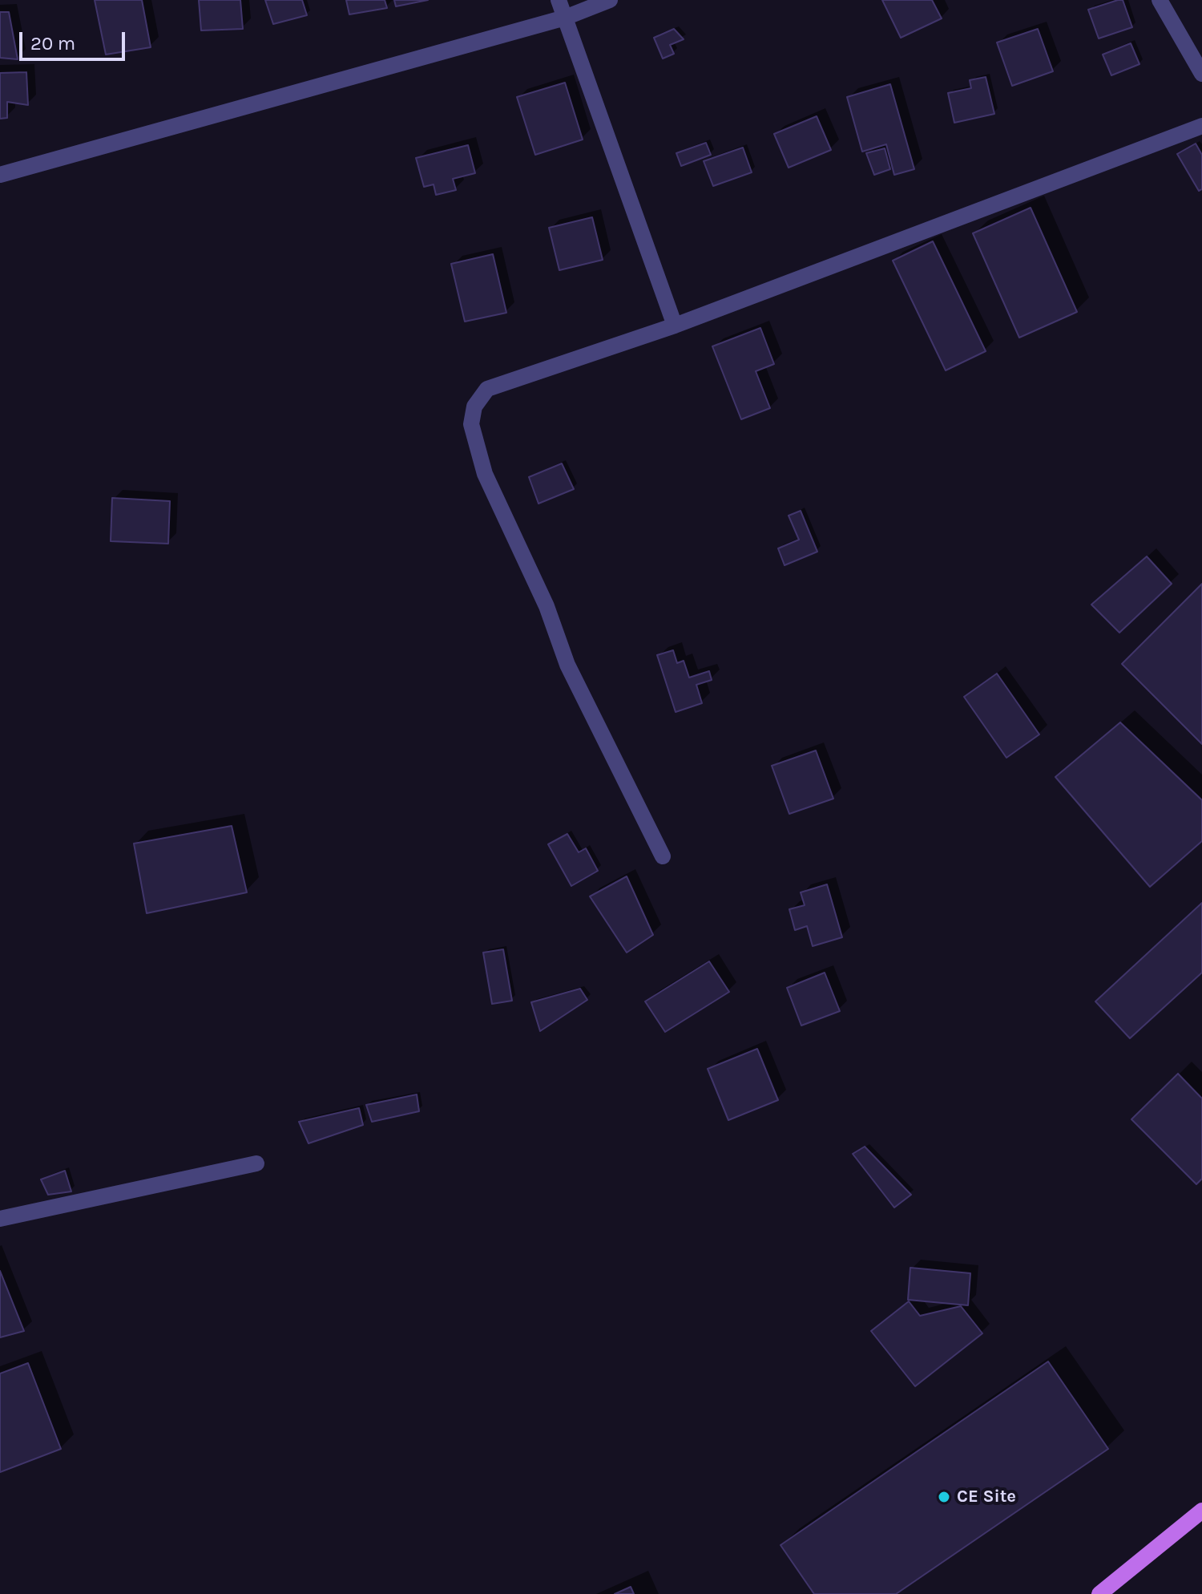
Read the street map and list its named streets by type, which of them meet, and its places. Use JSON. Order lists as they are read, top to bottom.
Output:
{
  "places": ["CE Site"],
  "scale_bar": "20 m"
}
